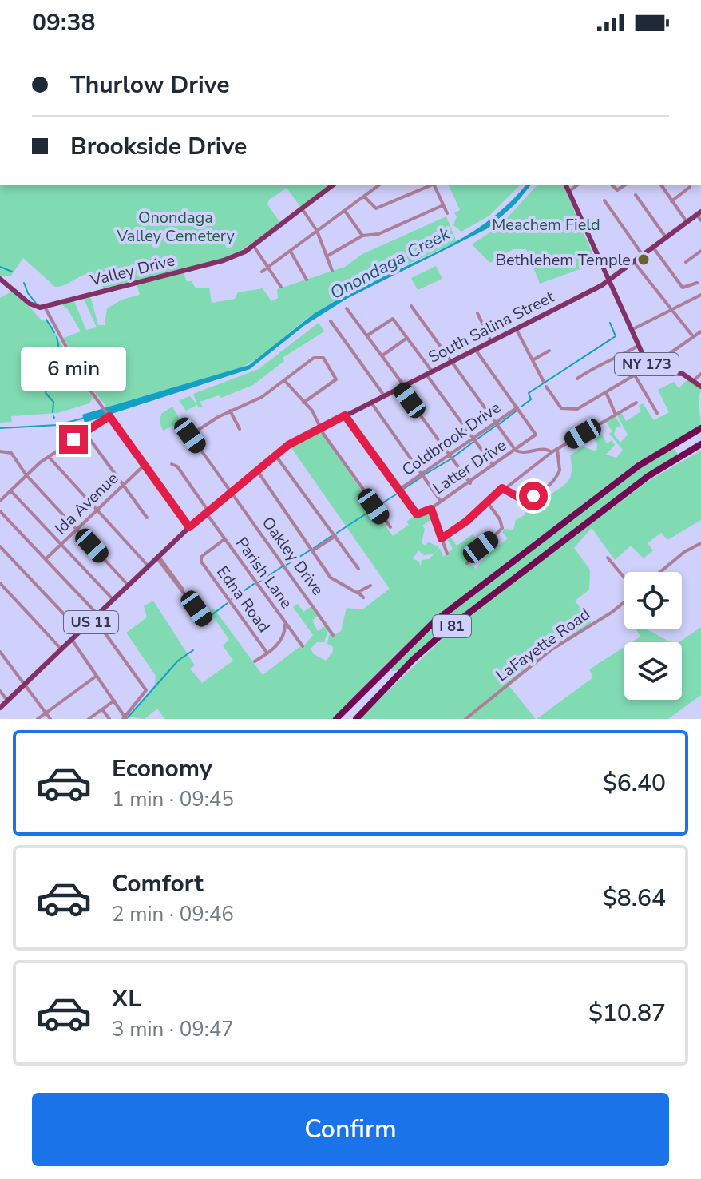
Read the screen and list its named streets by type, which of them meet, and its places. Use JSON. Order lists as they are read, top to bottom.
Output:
{
  "streets": {
    "highway": ["I 81"],
    "main road": [
      "Valley Drive",
      "South Salina Street",
      "NY 173",
      "US 11"
    ],
    "street": [
      "Coldbrook Drive",
      "Latter Drive",
      "Ida Avenue",
      "Oakley Drive",
      "Parish Lane",
      "Edna Road",
      "LaFayette Road"
    ]
  },
  "crossings": [
    ["South Salina Street", "NY 173"],
    ["South Salina Street", "Oakley Drive"],
    ["South Salina Street", "Parish Lane"],
    ["Coldbrook Drive", "Latter Drive"],
    ["Parish Lane", "Edna Road"]
  ],
  "water": ["Onondaga Creek"],
  "parks": ["Onondaga Valley Cemetery", "Meachem Field"],
  "places": ["Bethlehem Temple"],
  "page": {
    "status": "09:38",
    "banner": ["Thurlow Drive", "Brookside Drive"],
    "bubble": "6 min",
    "list": [
      {
        "name": "Economy",
        "note": "1 min · 09:45",
        "value": "$6.40"
      },
      {
        "name": "Comfort",
        "note": "2 min · 09:46",
        "value": "$8.64"
      },
      {
        "name": "XL",
        "note": "3 min · 09:47",
        "value": "$10.87"
      }
    ],
    "buttons": "Confirm"
  }
}
